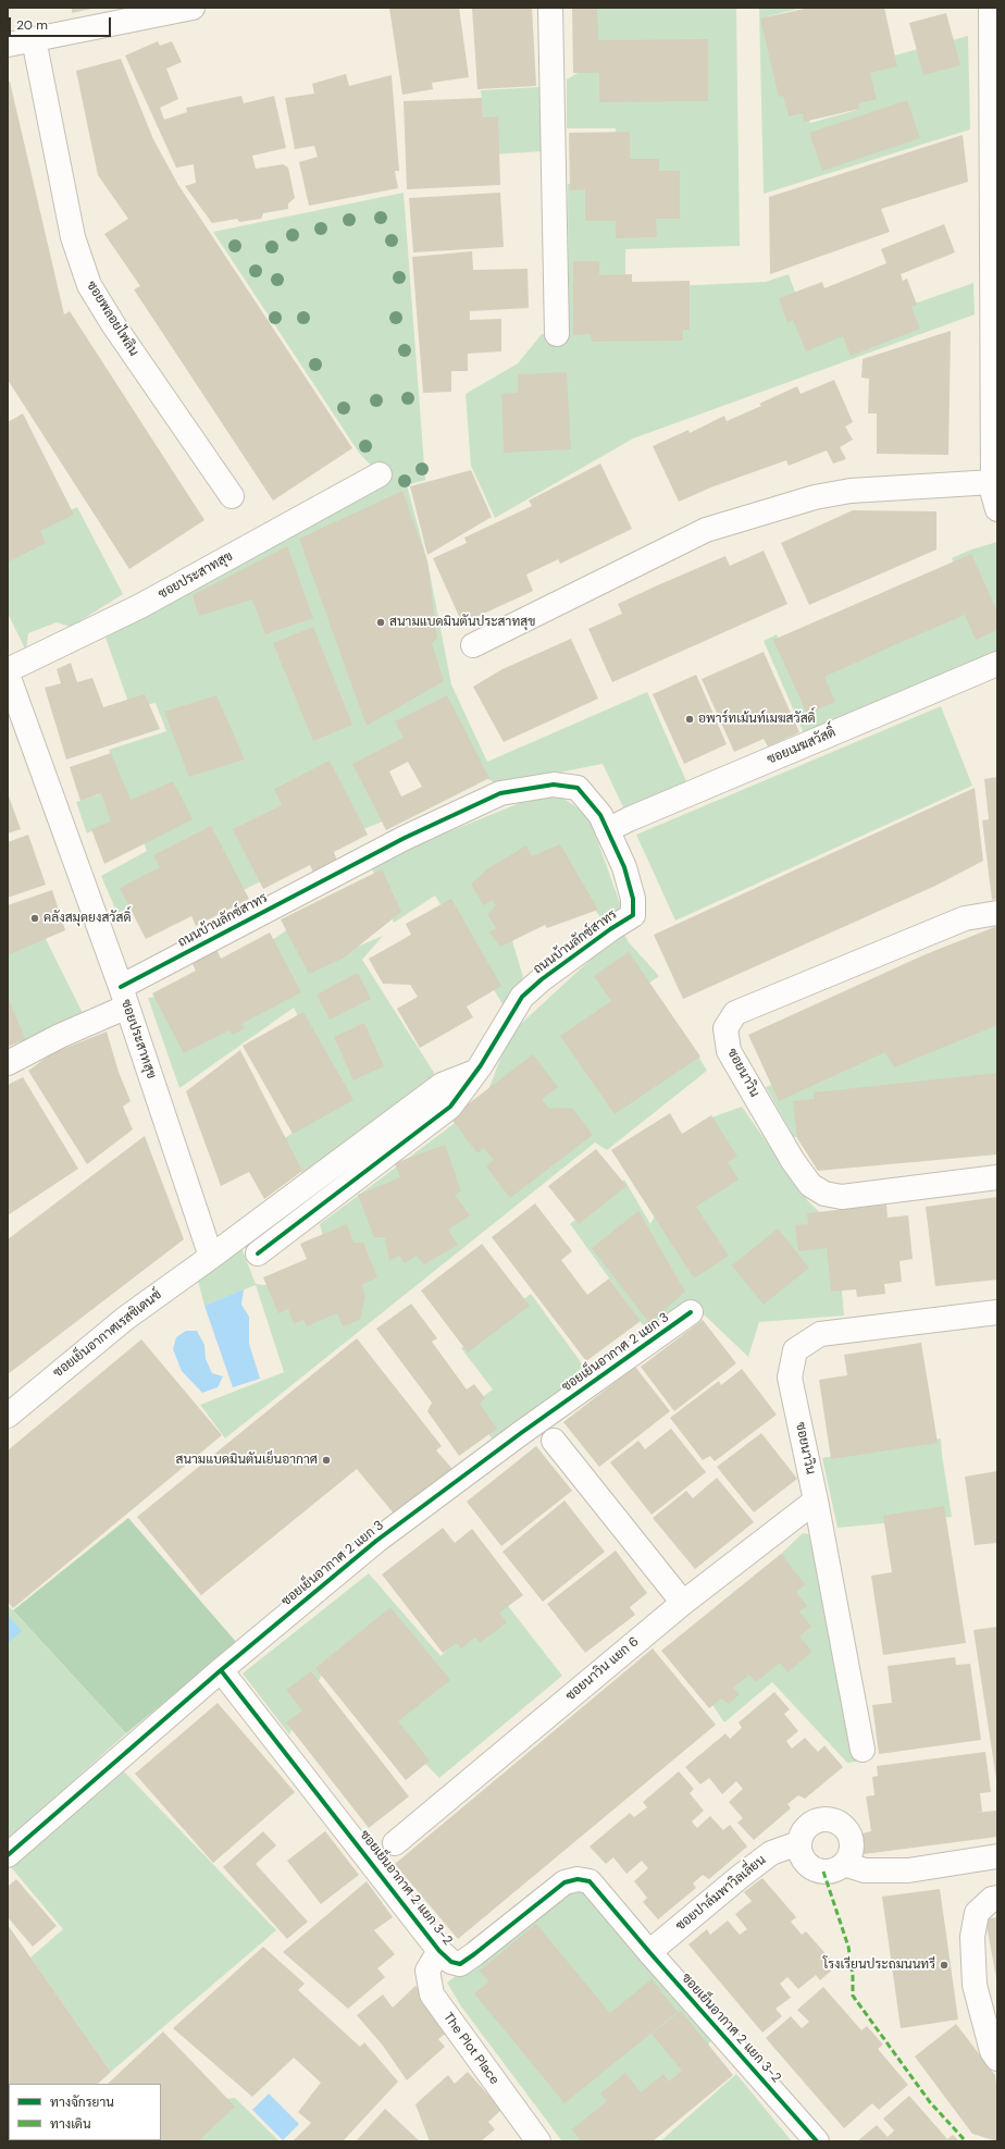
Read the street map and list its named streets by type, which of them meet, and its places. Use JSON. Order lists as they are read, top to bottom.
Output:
{
  "streets": {
    "street": [
      "ซอยพลอยไพลิน",
      "ซอยประสาทสุข",
      "ซอยเมฆสวัสดิ์",
      "ถนนบ้านลักซ์สาทร",
      "ซอยนาวิน",
      "ซอยเย็นอากาศเรสซิเดนซ์",
      "ซอยเย็นอากาศ 2 แยก 3",
      "ซอยนาวิน แยก 6",
      "ซอยเย็นอากาศ 2 แยก 3-2",
      "ซอยปาล์มพาวิลเลี่ยน",
      "The Plot Place"
    ]
  },
  "crossings": [
    ["ซอยประสาทสุข", "ถนนบ้านลักซ์สาทร"],
    ["ซอยประสาทสุข", "ซอยเย็นอากาศเรสซิเดนซ์"],
    ["ซอยเมฆสวัสดิ์", "ถนนบ้านลักซ์สาทร"],
    ["ถนนบ้านลักซ์สาทร", "ซอยเย็นอากาศเรสซิเดนซ์"],
    ["ซอยนาวิน", "ซอยนาวิน แยก 6"],
    ["ซอยเย็นอากาศ 2 แยก 3", "ซอยเย็นอากาศ 2 แยก 3-2"],
    ["ซอยเย็นอากาศ 2 แยก 3-2", "ซอยปาล์มพาวิลเลี่ยน"],
    ["ซอยเย็นอากาศ 2 แยก 3-2", "The Plot Place"]
  ],
  "places": [
    "สนามแบดมินตันประสาทสุข",
    "อพาร์ทเม้นท์เมฆสวัสดิ์",
    "คลังสมุดยงสวัสดิ์",
    "สนามแบดมินตันเย็นอากาศ",
    "โรงเรียนประถมนนทรี"
  ],
  "legend": ["ทางจักรยาน", "ทางเดิน"],
  "scale_bar": "20 m"
}
